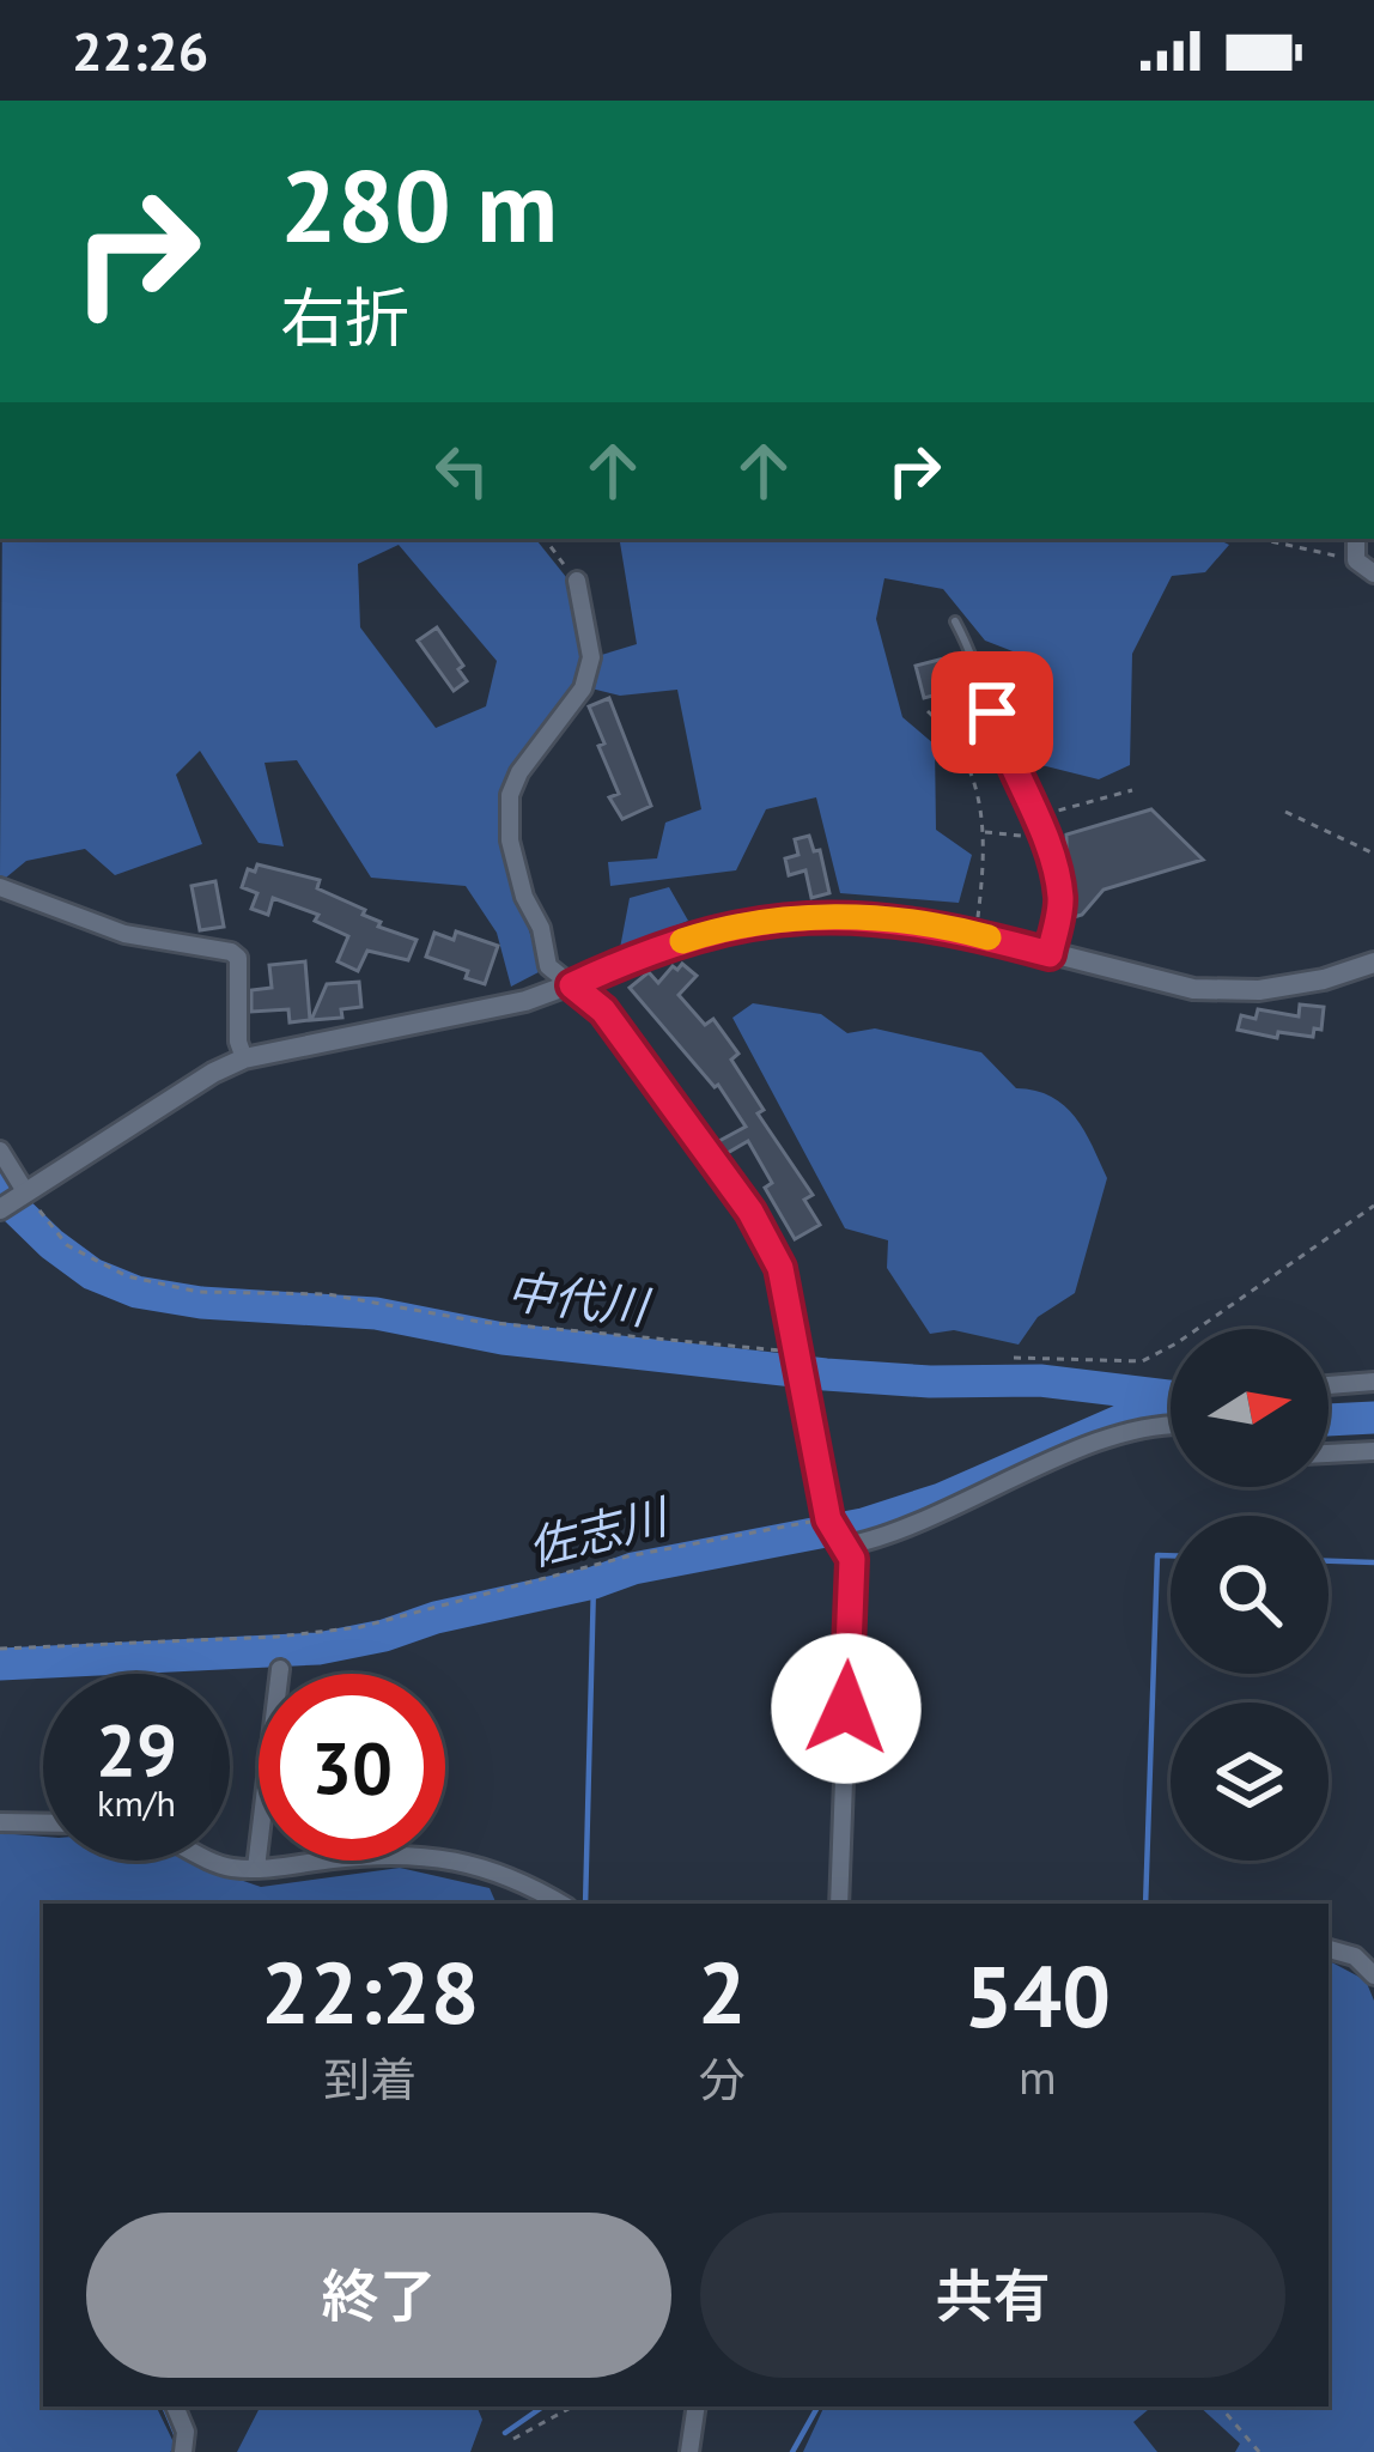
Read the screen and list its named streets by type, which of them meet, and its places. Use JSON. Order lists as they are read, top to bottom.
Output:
{
  "water": ["中代川", "佐志川"],
  "north": "right",
  "page": {
    "status": "22:26",
    "turn": ["280 m", "右折"],
    "speed": "29 km/h",
    "limit": "30",
    "eta": [
      "22:28",
      "到着",
      "2",
      "分",
      "540",
      "m"
    ],
    "buttons": ["終了", "共有"]
  }
}
